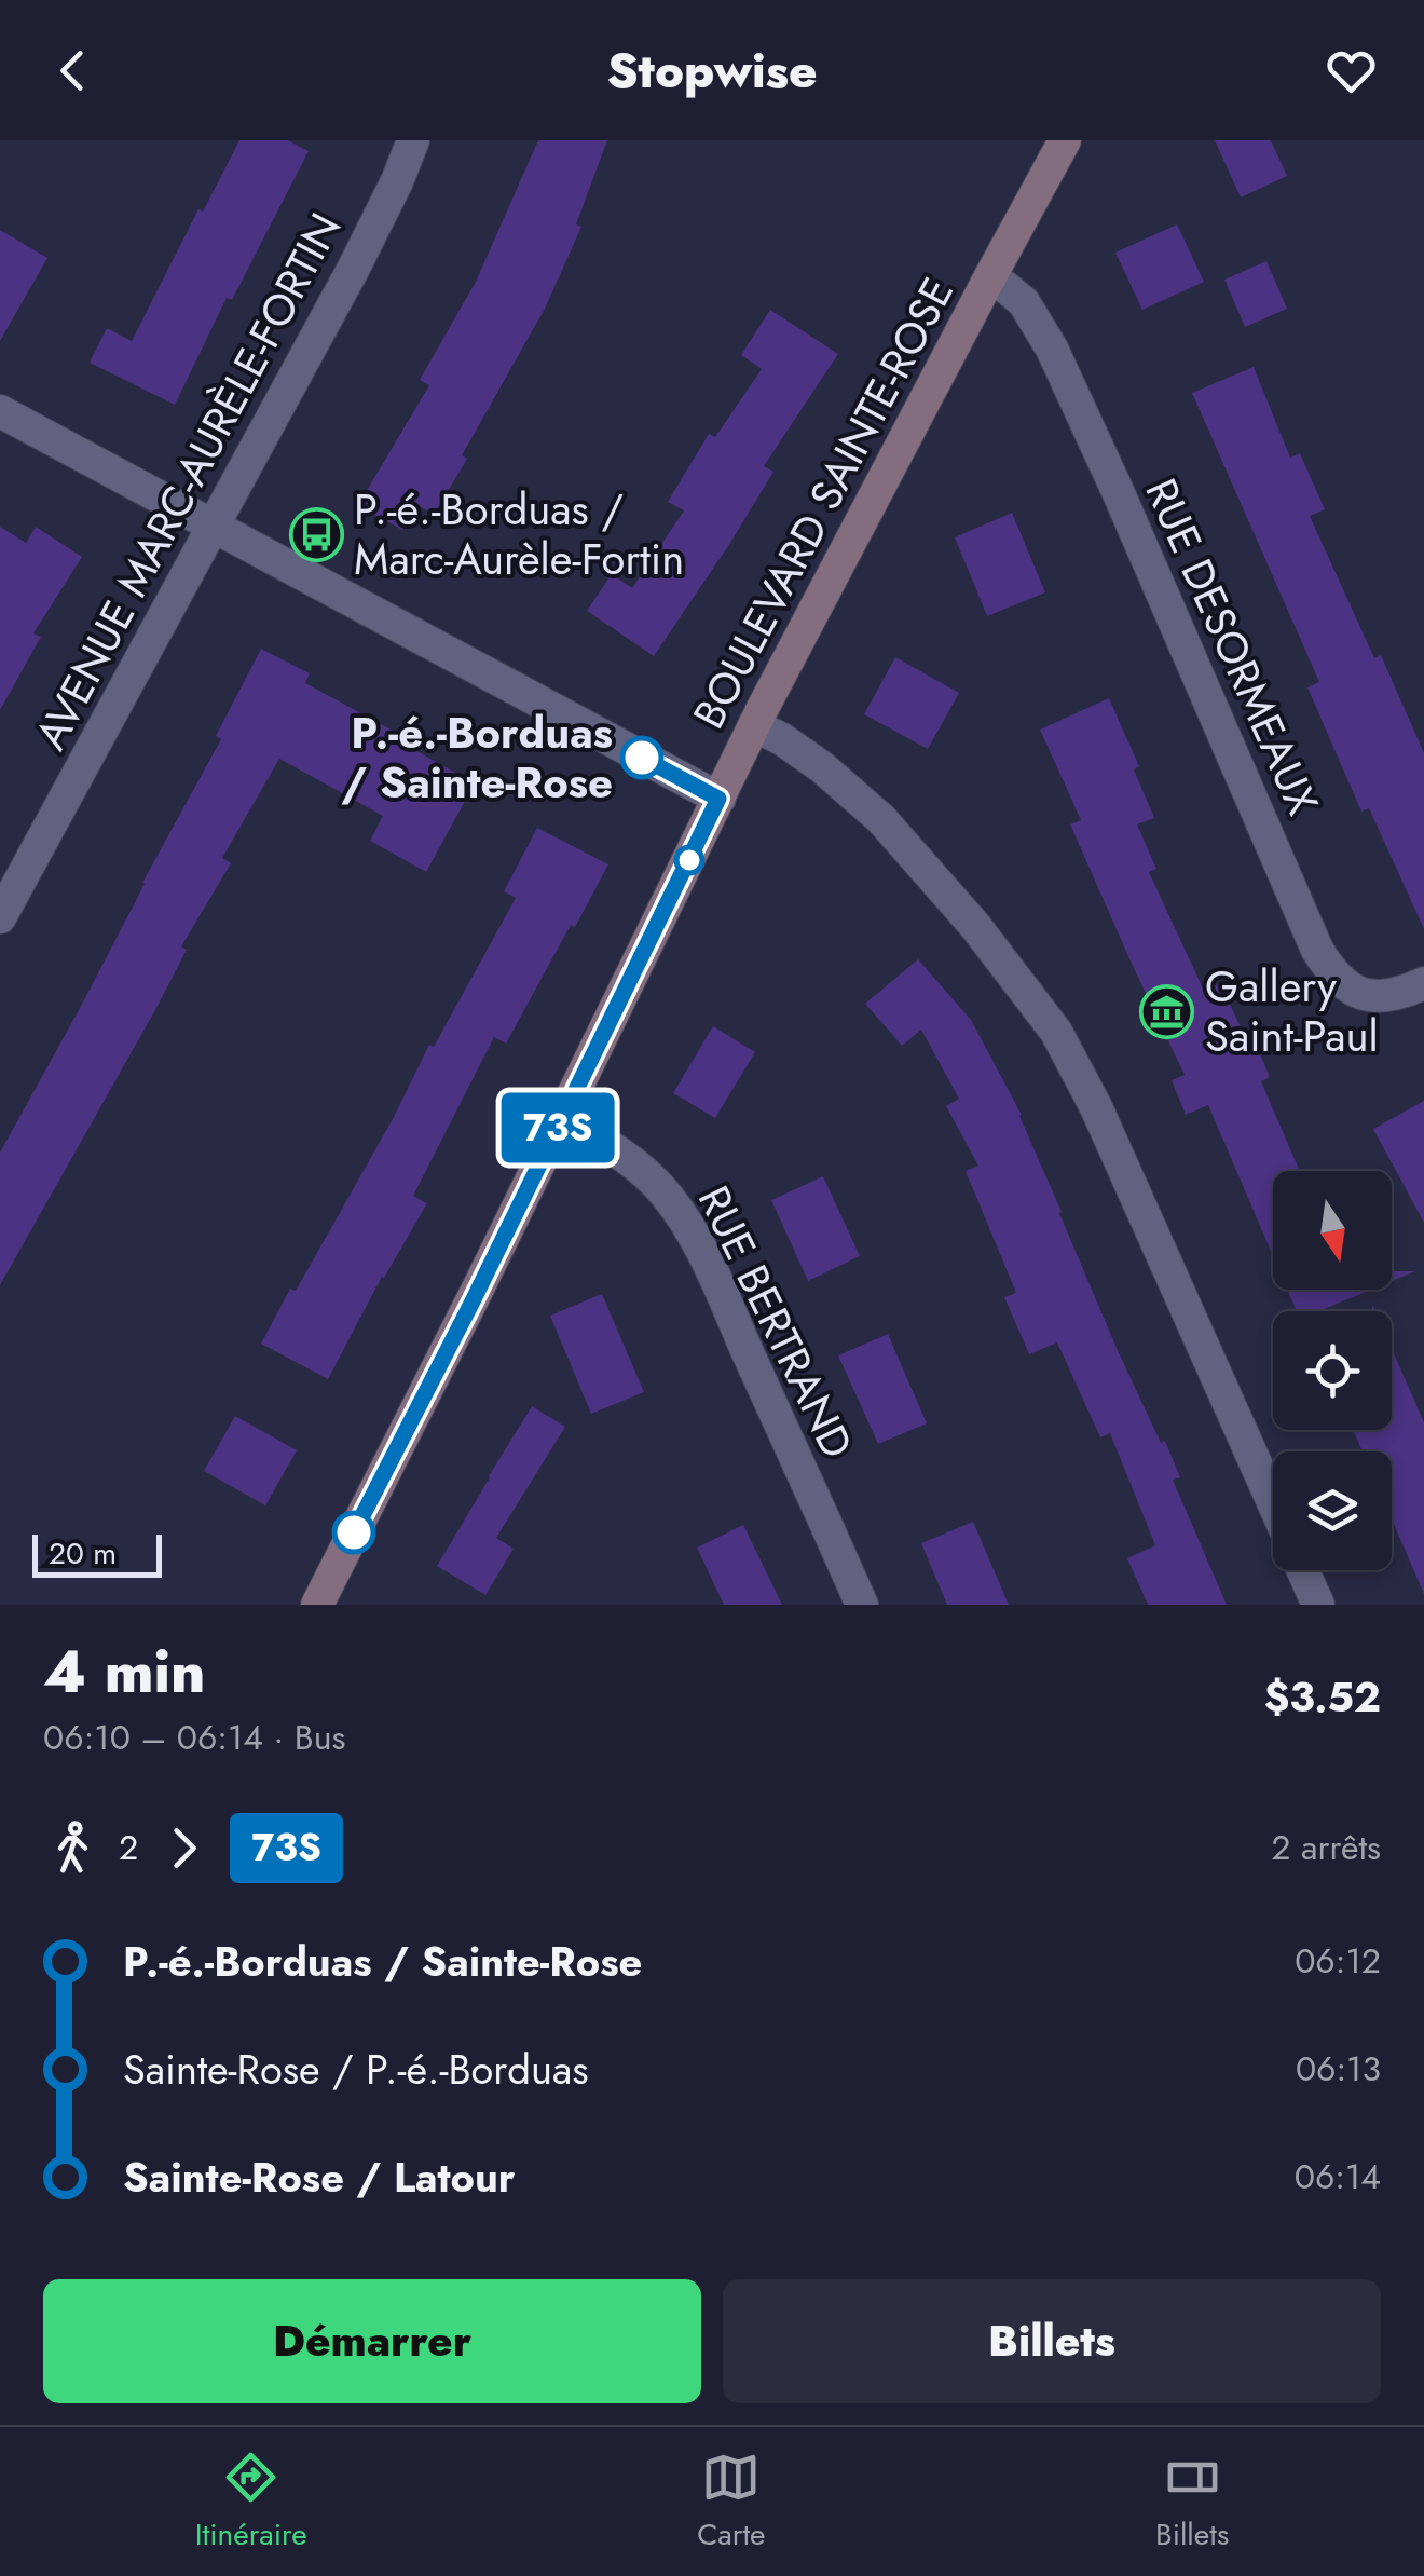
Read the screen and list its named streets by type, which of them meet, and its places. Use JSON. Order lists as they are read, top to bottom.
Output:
{
  "streets": {
    "street": [
      "AVENUE MARC-AURÈLE-FORTIN",
      "BOULEVARD SAINTE-ROSE",
      "RUE DESORMEAUX",
      "RUE BERTRAND"
    ]
  },
  "crossings": [
    ["BOULEVARD SAINTE-ROSE", "RUE DESORMEAUX"],
    ["BOULEVARD SAINTE-ROSE", "RUE BERTRAND"]
  ],
  "places": {
    "bus stop": ["P.-é.-Borduas / Marc-Aurèle-Fortin"],
    "other": ["P.-é.-Borduas / Sainte-Rose"],
    "museum": ["Gallery Saint-Paul"]
  },
  "lines": ["bus line 73S"],
  "scale_bar": "20 m",
  "north": "bottom",
  "page": {
    "header": "Stopwise",
    "on_map": "73S",
    "scale": "20 m",
    "heading": ["4 min", "06:10 – 06:14 · Bus", "$3.52"],
    "legs": ["2", "73S", "2 arrêts"],
    "list": [
      {
        "name": "P.-é.-Borduas / Sainte-Rose",
        "value": "06:12"
      },
      {
        "name": "Sainte-Rose / P.-é.-Borduas",
        "value": "06:13"
      },
      {
        "name": "Sainte-Rose / Latour",
        "value": "06:14"
      }
    ],
    "buttons": ["Démarrer", "Billets"],
    "tabs": ["Itinéraire", "Carte", "Billets"]
  }
}
